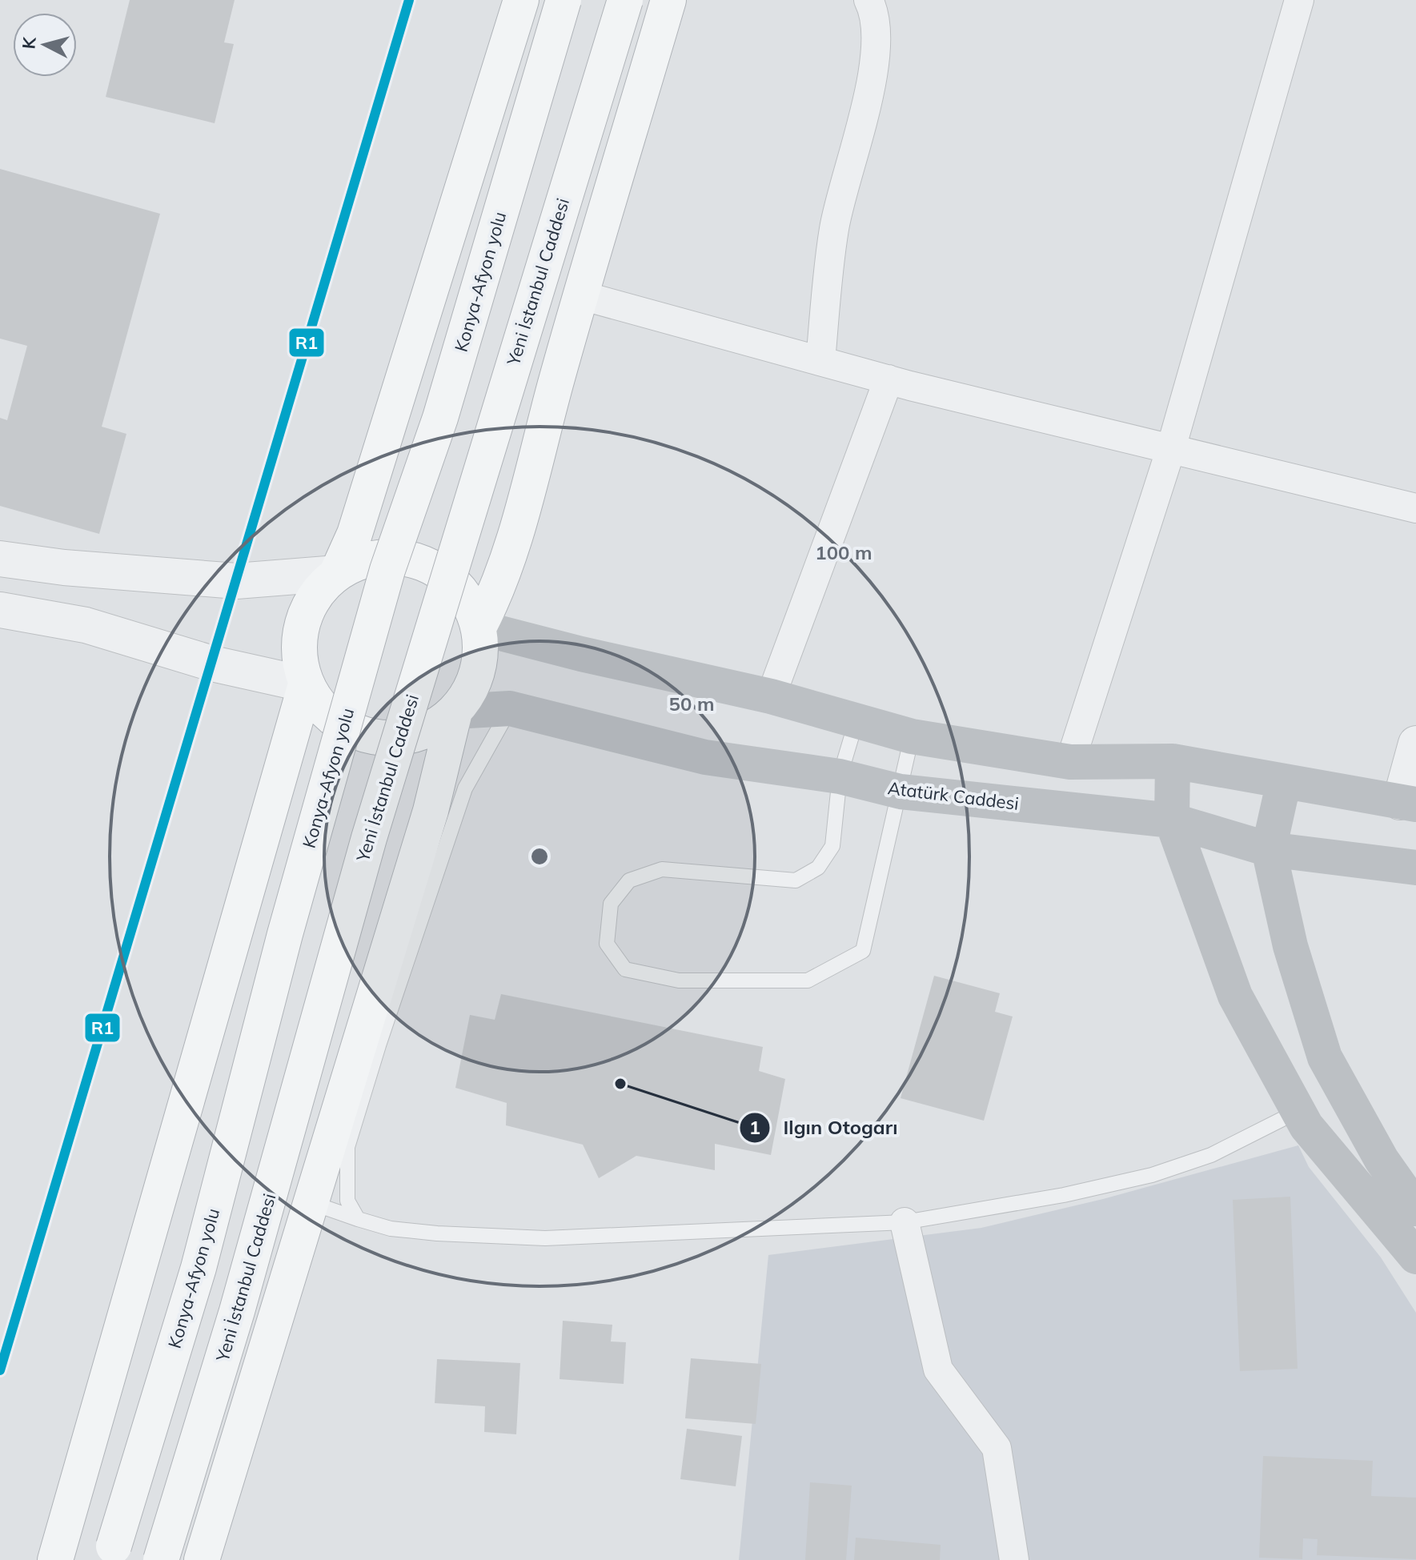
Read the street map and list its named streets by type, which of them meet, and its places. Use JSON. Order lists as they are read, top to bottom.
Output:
{
  "streets": {
    "highway": ["Konya-Afyon yolu", "Yeni İstanbul Caddesi"],
    "main road": ["Atatürk Caddesi"]
  },
  "places": ["Ilgın Otogarı"],
  "lines": ["transit line R1"],
  "north": "left",
  "rings": ["100 m", "50 m"]
}
